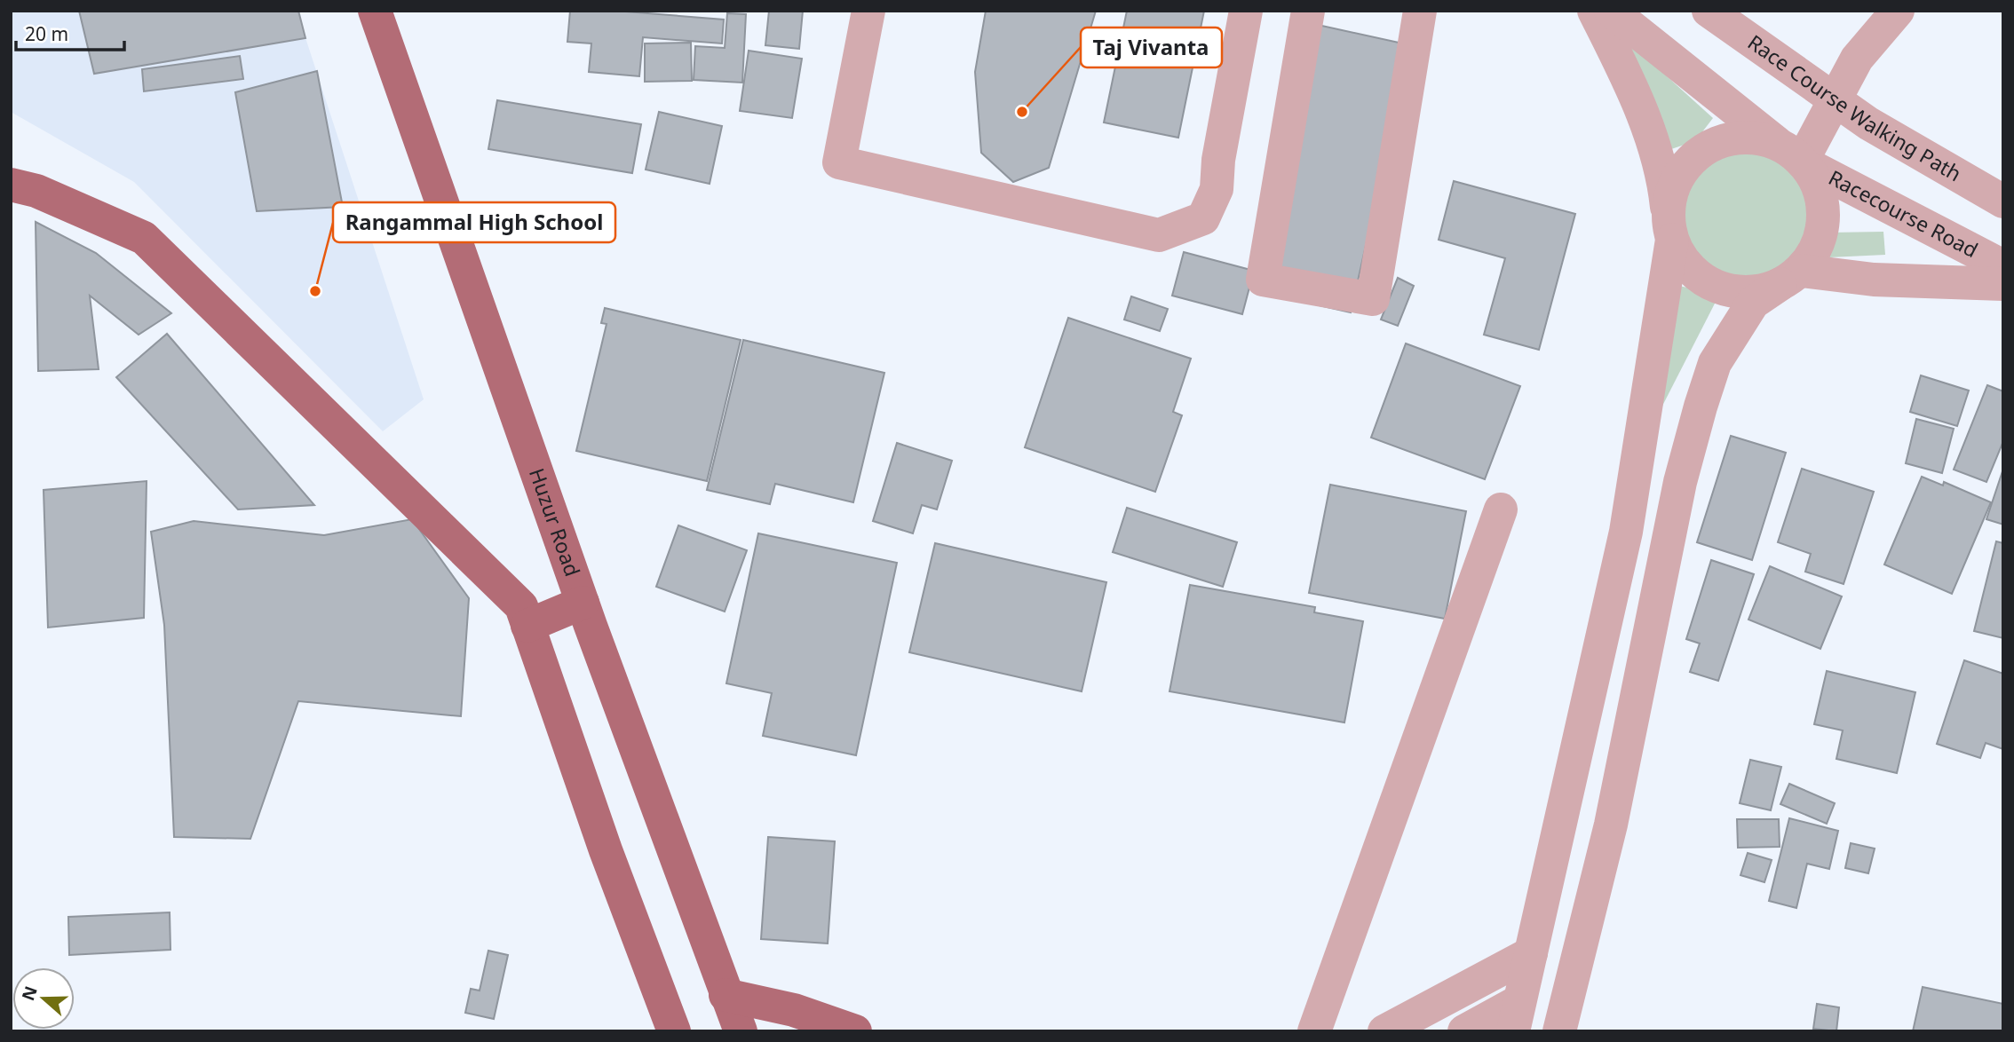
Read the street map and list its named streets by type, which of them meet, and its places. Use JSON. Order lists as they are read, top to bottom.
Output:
{
  "streets": {
    "main road": ["Huzur Road"],
    "street": ["Race Course Walking Path", "Racecourse Road"]
  },
  "places": ["Taj Vivanta", "Rangammal High School"],
  "scale_bar": "20 m",
  "north": "left"
}
